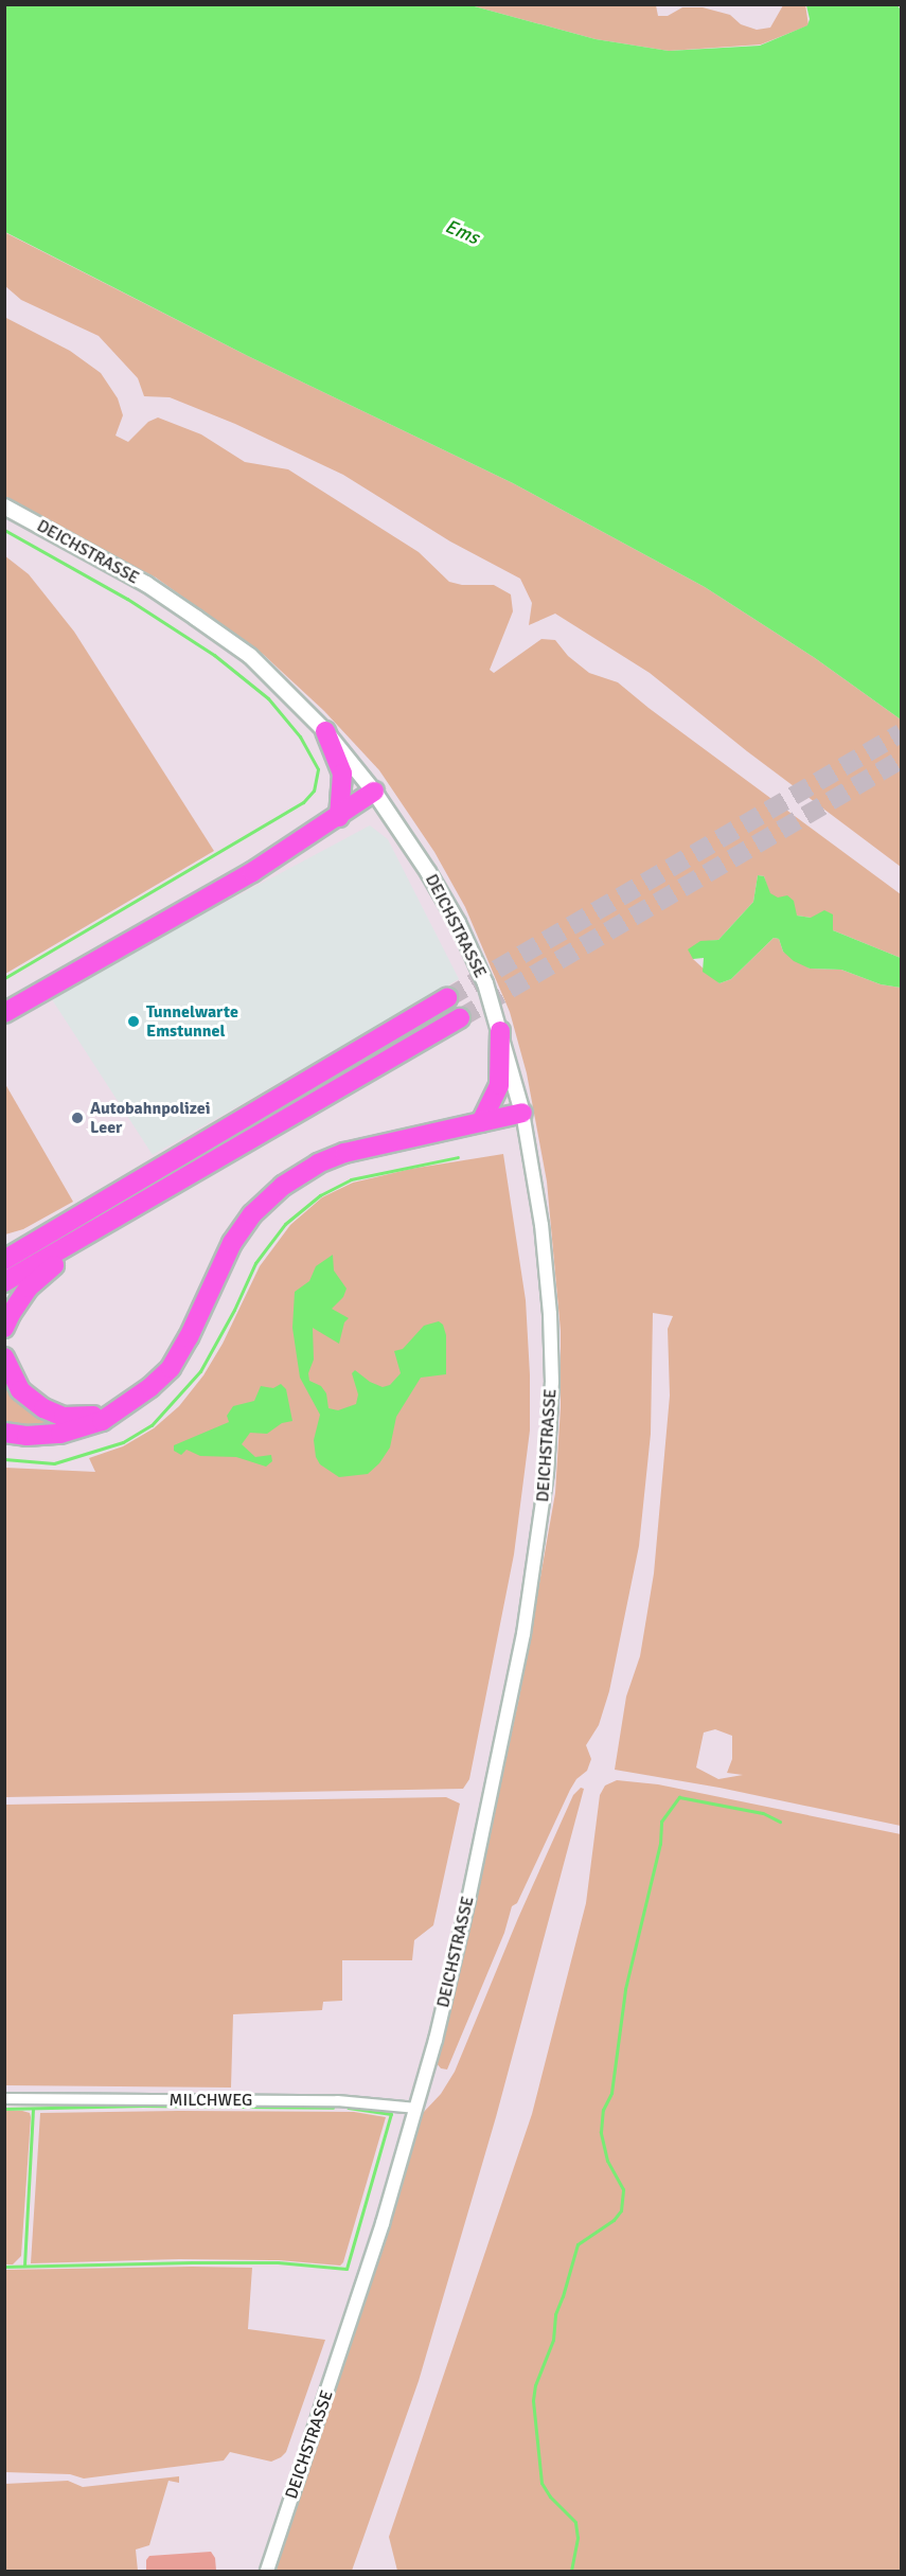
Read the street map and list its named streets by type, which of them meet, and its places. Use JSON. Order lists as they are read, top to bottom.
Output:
{
  "streets": {
    "main road": ["DEICHSTRASSE"],
    "street": ["MILCHWEG"]
  },
  "crossings": [
    ["DEICHSTRASSE", "MILCHWEG"]
  ],
  "water": ["Ems"],
  "places": ["Tunnelwarte Emstunnel", "Autobahnpolizei Leer"]
}
